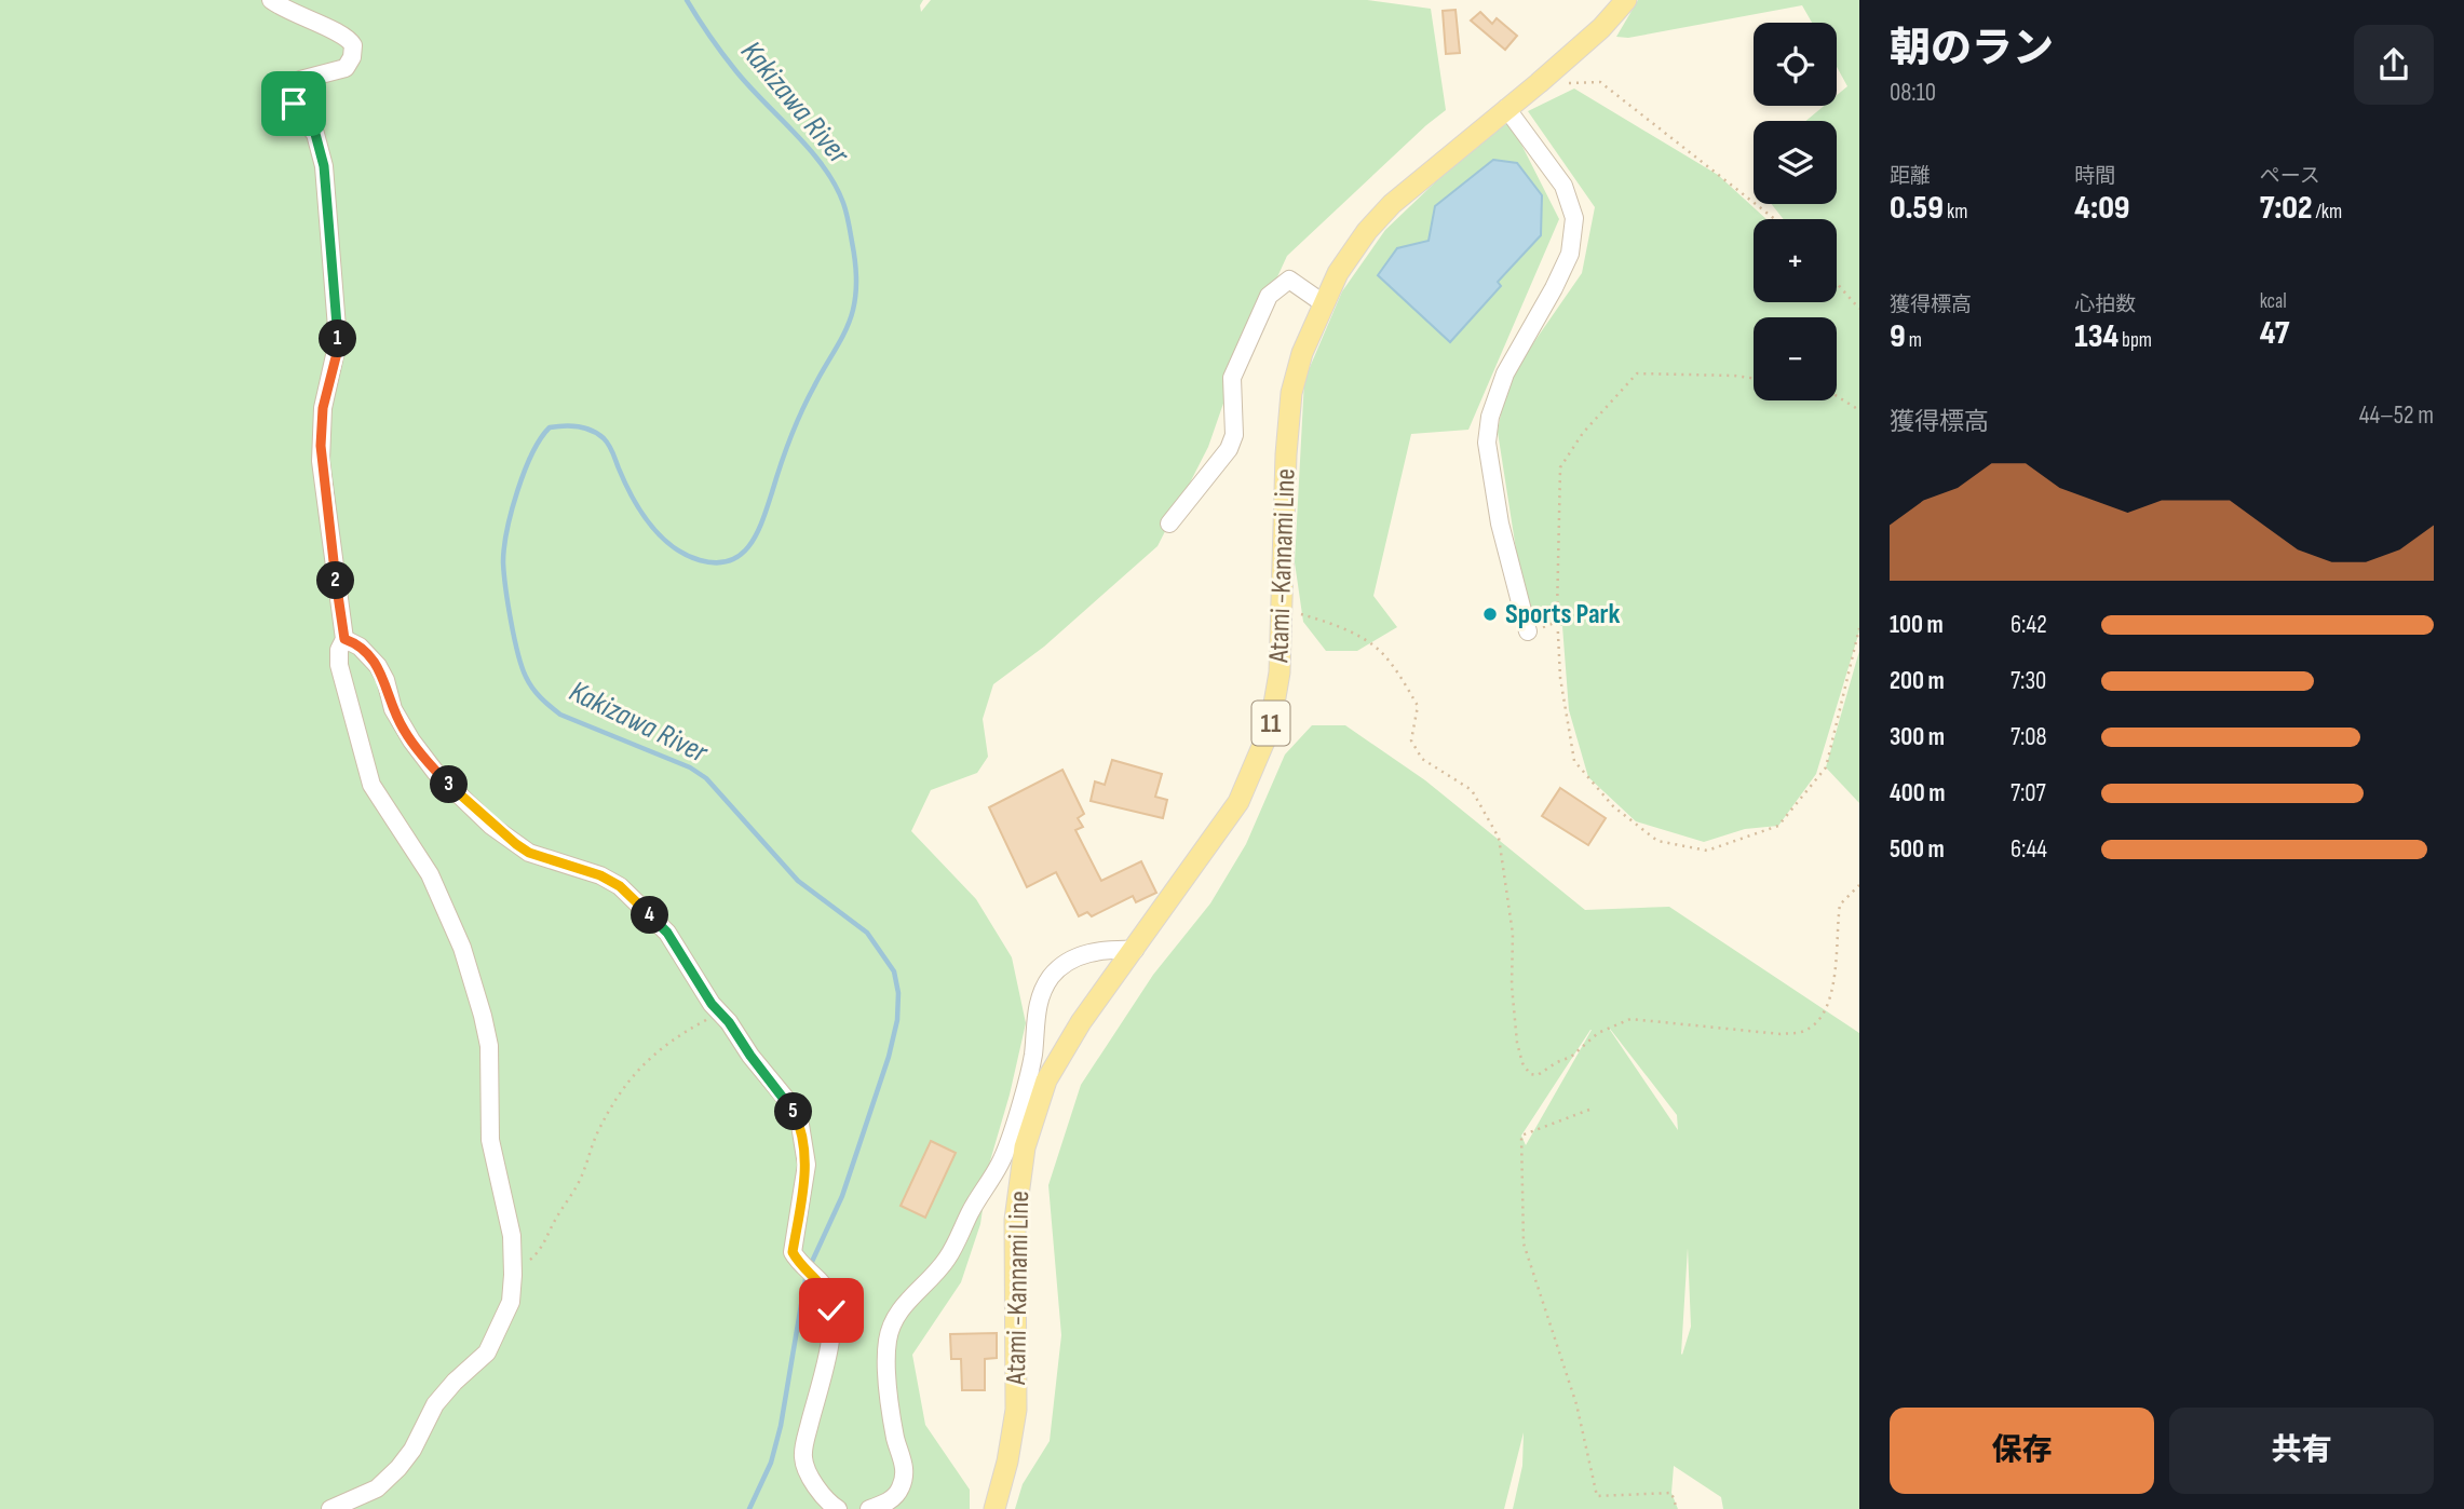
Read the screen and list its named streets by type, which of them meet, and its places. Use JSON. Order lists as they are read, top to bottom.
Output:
{
  "streets": {
    "main road": ["Atami -Kannami Line", "11"]
  },
  "water": ["Kakizawa River"],
  "places": ["Sports Park"],
  "page": {
    "heading": ["朝のラン", "08:10"],
    "map_buttons": ["+", "−"],
    "stats": [
      ["距離", "0.59 km"],
      ["時間", "4:09"],
      ["ペース", "7:02 /km"],
      ["獲得標高", "9 m"],
      ["心拍数", "134 bpm"],
      ["kcal", "47"]
    ],
    "pins": [
      "1",
      "2",
      "3",
      "4",
      "5"
    ],
    "chart": ["獲得標高", "44–52 m"],
    "list": [
      {
        "name": "100 m",
        "note": "6:42"
      },
      {
        "name": "200 m",
        "note": "7:30"
      },
      {
        "name": "300 m",
        "note": "7:08"
      },
      {
        "name": "400 m",
        "note": "7:07"
      },
      {
        "name": "500 m",
        "note": "6:44"
      }
    ],
    "buttons": ["保存", "共有"]
  }
}
